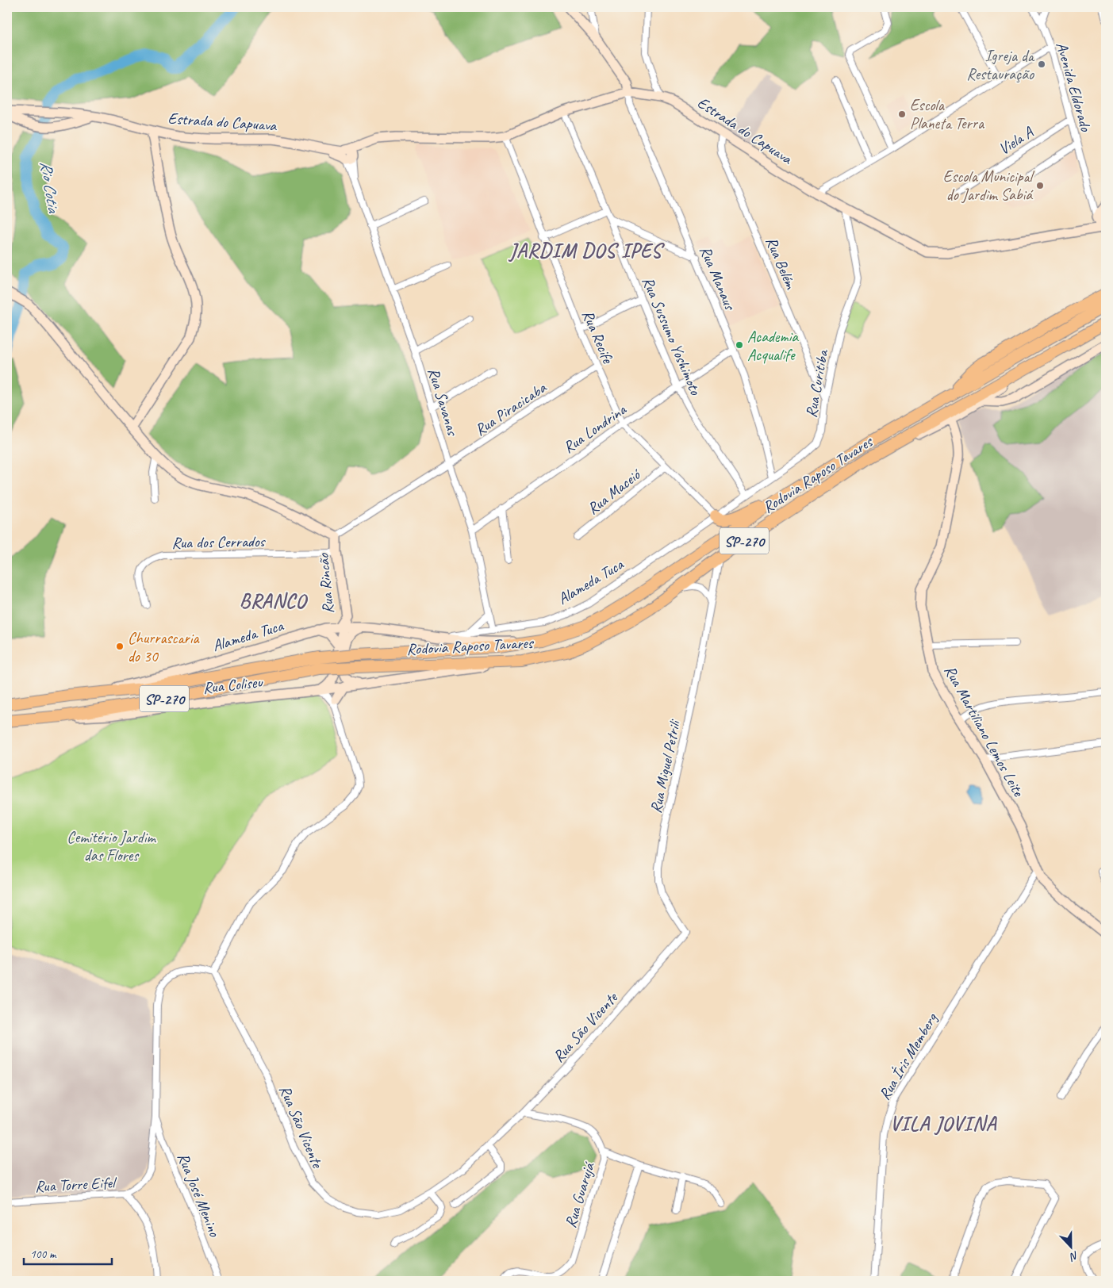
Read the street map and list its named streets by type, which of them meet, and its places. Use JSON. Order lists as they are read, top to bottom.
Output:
{
  "streets": {
    "highway": ["Rodovia Raposo Tavares", "SP-270"],
    "street": [
      "Avenida Eldorado",
      "Estrada do Capuava",
      "Viela A",
      "Rua Belém",
      "Rua Manaus",
      "Rua Sussumo Yoshimoto",
      "Rua Recife",
      "Rua Curitiba",
      "Rua Savanas",
      "Rua Piracicaba",
      "Rua Londrina",
      "Rua Maceió",
      "Rua dos Cerrados",
      "Alameda Tuca",
      "Rua Rincão",
      "Rua Coliseu",
      "Rua Martiliano Lemos Leite",
      "Rua Miguel Petrili",
      "Rua São Vicente",
      "Rua Íris Memberg",
      "Rua Torre Eifel",
      "Rua José Menino",
      "Rua Guarujá"
    ]
  },
  "crossings": [
    ["Avenida Eldorado", "Viela A"],
    ["Estrada do Capuava", "Rua Belém"],
    ["Estrada do Capuava", "Rua Manaus"],
    ["Estrada do Capuava", "Rua Sussumo Yoshimoto"],
    ["Estrada do Capuava", "Rua Recife"],
    ["Estrada do Capuava", "Rua Curitiba"],
    ["Estrada do Capuava", "Rua Savanas"],
    ["Rua Belém", "Rua Curitiba"],
    ["Rua Manaus", "Rua Curitiba"],
    ["Rua Manaus", "Rua Londrina"],
    ["Rua Sussumo Yoshimoto", "Rua Curitiba"],
    ["Rua Sussumo Yoshimoto", "Rua Londrina"],
    ["Rua Recife", "Rua Curitiba"],
    ["Rua Recife", "Rua Piracicaba"],
    ["Rua Recife", "Rua Londrina"],
    ["Rua Recife", "Rua Maceió"],
    ["Rua Recife", "Alameda Tuca"],
    ["Rua Curitiba", "Alameda Tuca"],
    ["Rua Savanas", "Rua Piracicaba"],
    ["Rua Savanas", "Rua Londrina"],
    ["Rua Savanas", "Alameda Tuca"],
    ["Rua Piracicaba", "Rua Rincão"],
    ["Rodovia Raposo Tavares", "Alameda Tuca"],
    ["Rodovia Raposo Tavares", "Rua Coliseu"],
    ["Rodovia Raposo Tavares", "Rua Miguel Petrili"],
    ["Rua dos Cerrados", "Rua Rincão"],
    ["Rua Martiliano Lemos Leite", "Rua Íris Memberg"],
    ["Rua Miguel Petrili", "Rua São Vicente"],
    ["Rua São Vicente", "Rua Guarujá"],
    ["Rua Torre Eifel", "Rua José Menino"]
  ],
  "districts": ["JARDIM DOS IPES", "BRANCO", "VILA JOVINA"],
  "water": ["Rio Cotia"],
  "parks": ["Cemitério Jardim das Flores"],
  "places": [
    "Igreja da Restauração",
    "Escola Planeta Terra",
    "Escola Municipal do Jardim Sabiá",
    "Academia Acqualife",
    "Churrascaria do 30"
  ],
  "scale_bar": "100 m",
  "north": "bottom"
}
